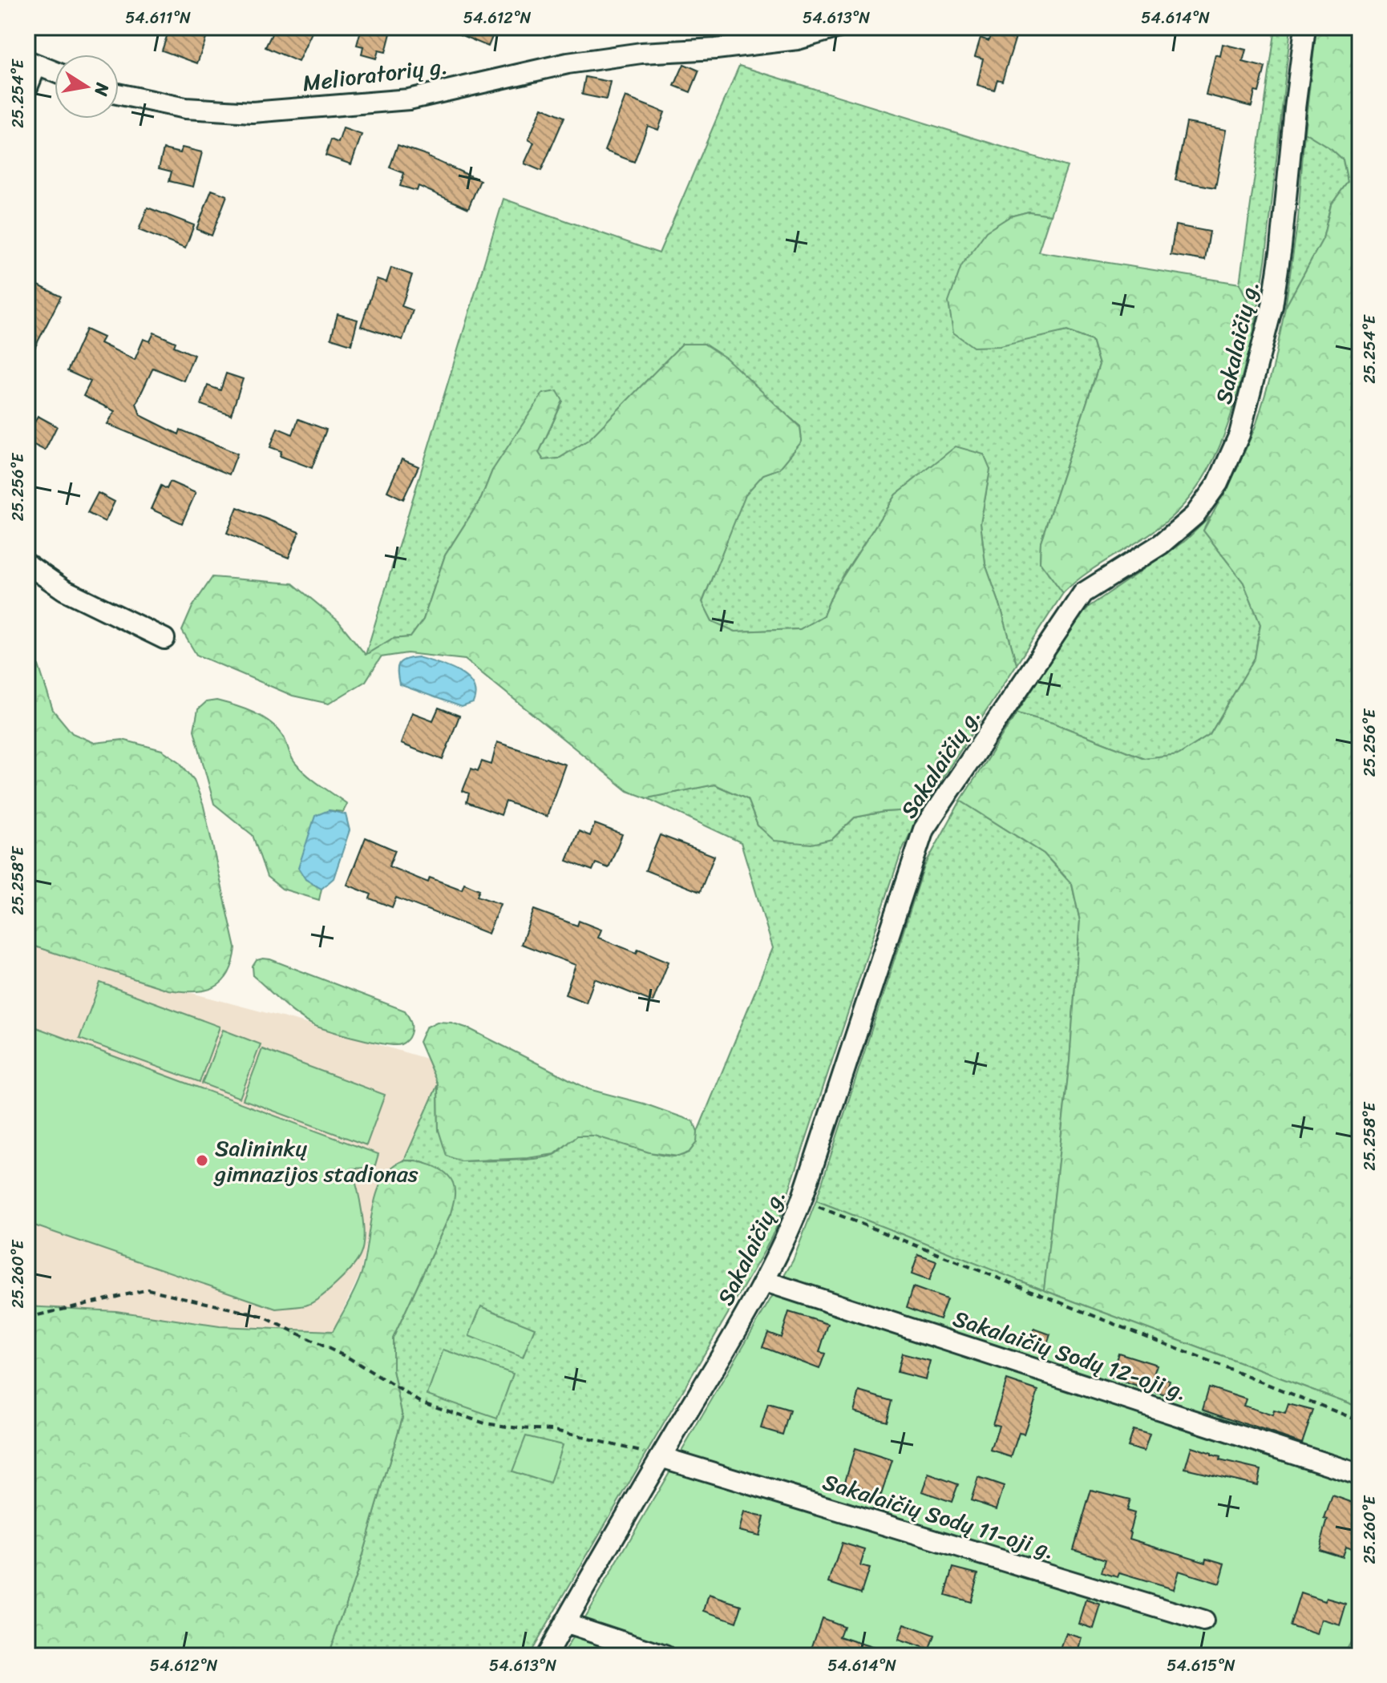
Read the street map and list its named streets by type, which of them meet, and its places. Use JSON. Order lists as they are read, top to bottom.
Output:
{
  "streets": {
    "street": [
      "Melioratorių g.",
      "Sakalaičių g.",
      "Sakalaičių Sodų 12-oji g.",
      "Sakalaičių Sodų 11-oji g."
    ]
  },
  "crossings": [
    ["Sakalaičių g.", "Sakalaičių Sodų 12-oji g."],
    ["Sakalaičių g.", "Sakalaičių Sodų 11-oji g."]
  ],
  "places": ["Salininkų gimnazijos stadionas"],
  "north": "right",
  "coordinates": [
    "54.611°N",
    "54.612°N",
    "54.613°N",
    "54.614°N",
    "25.254°E",
    "25.256°E",
    "25.258°E",
    "25.260°E",
    "54.615°N"
  ]
}
